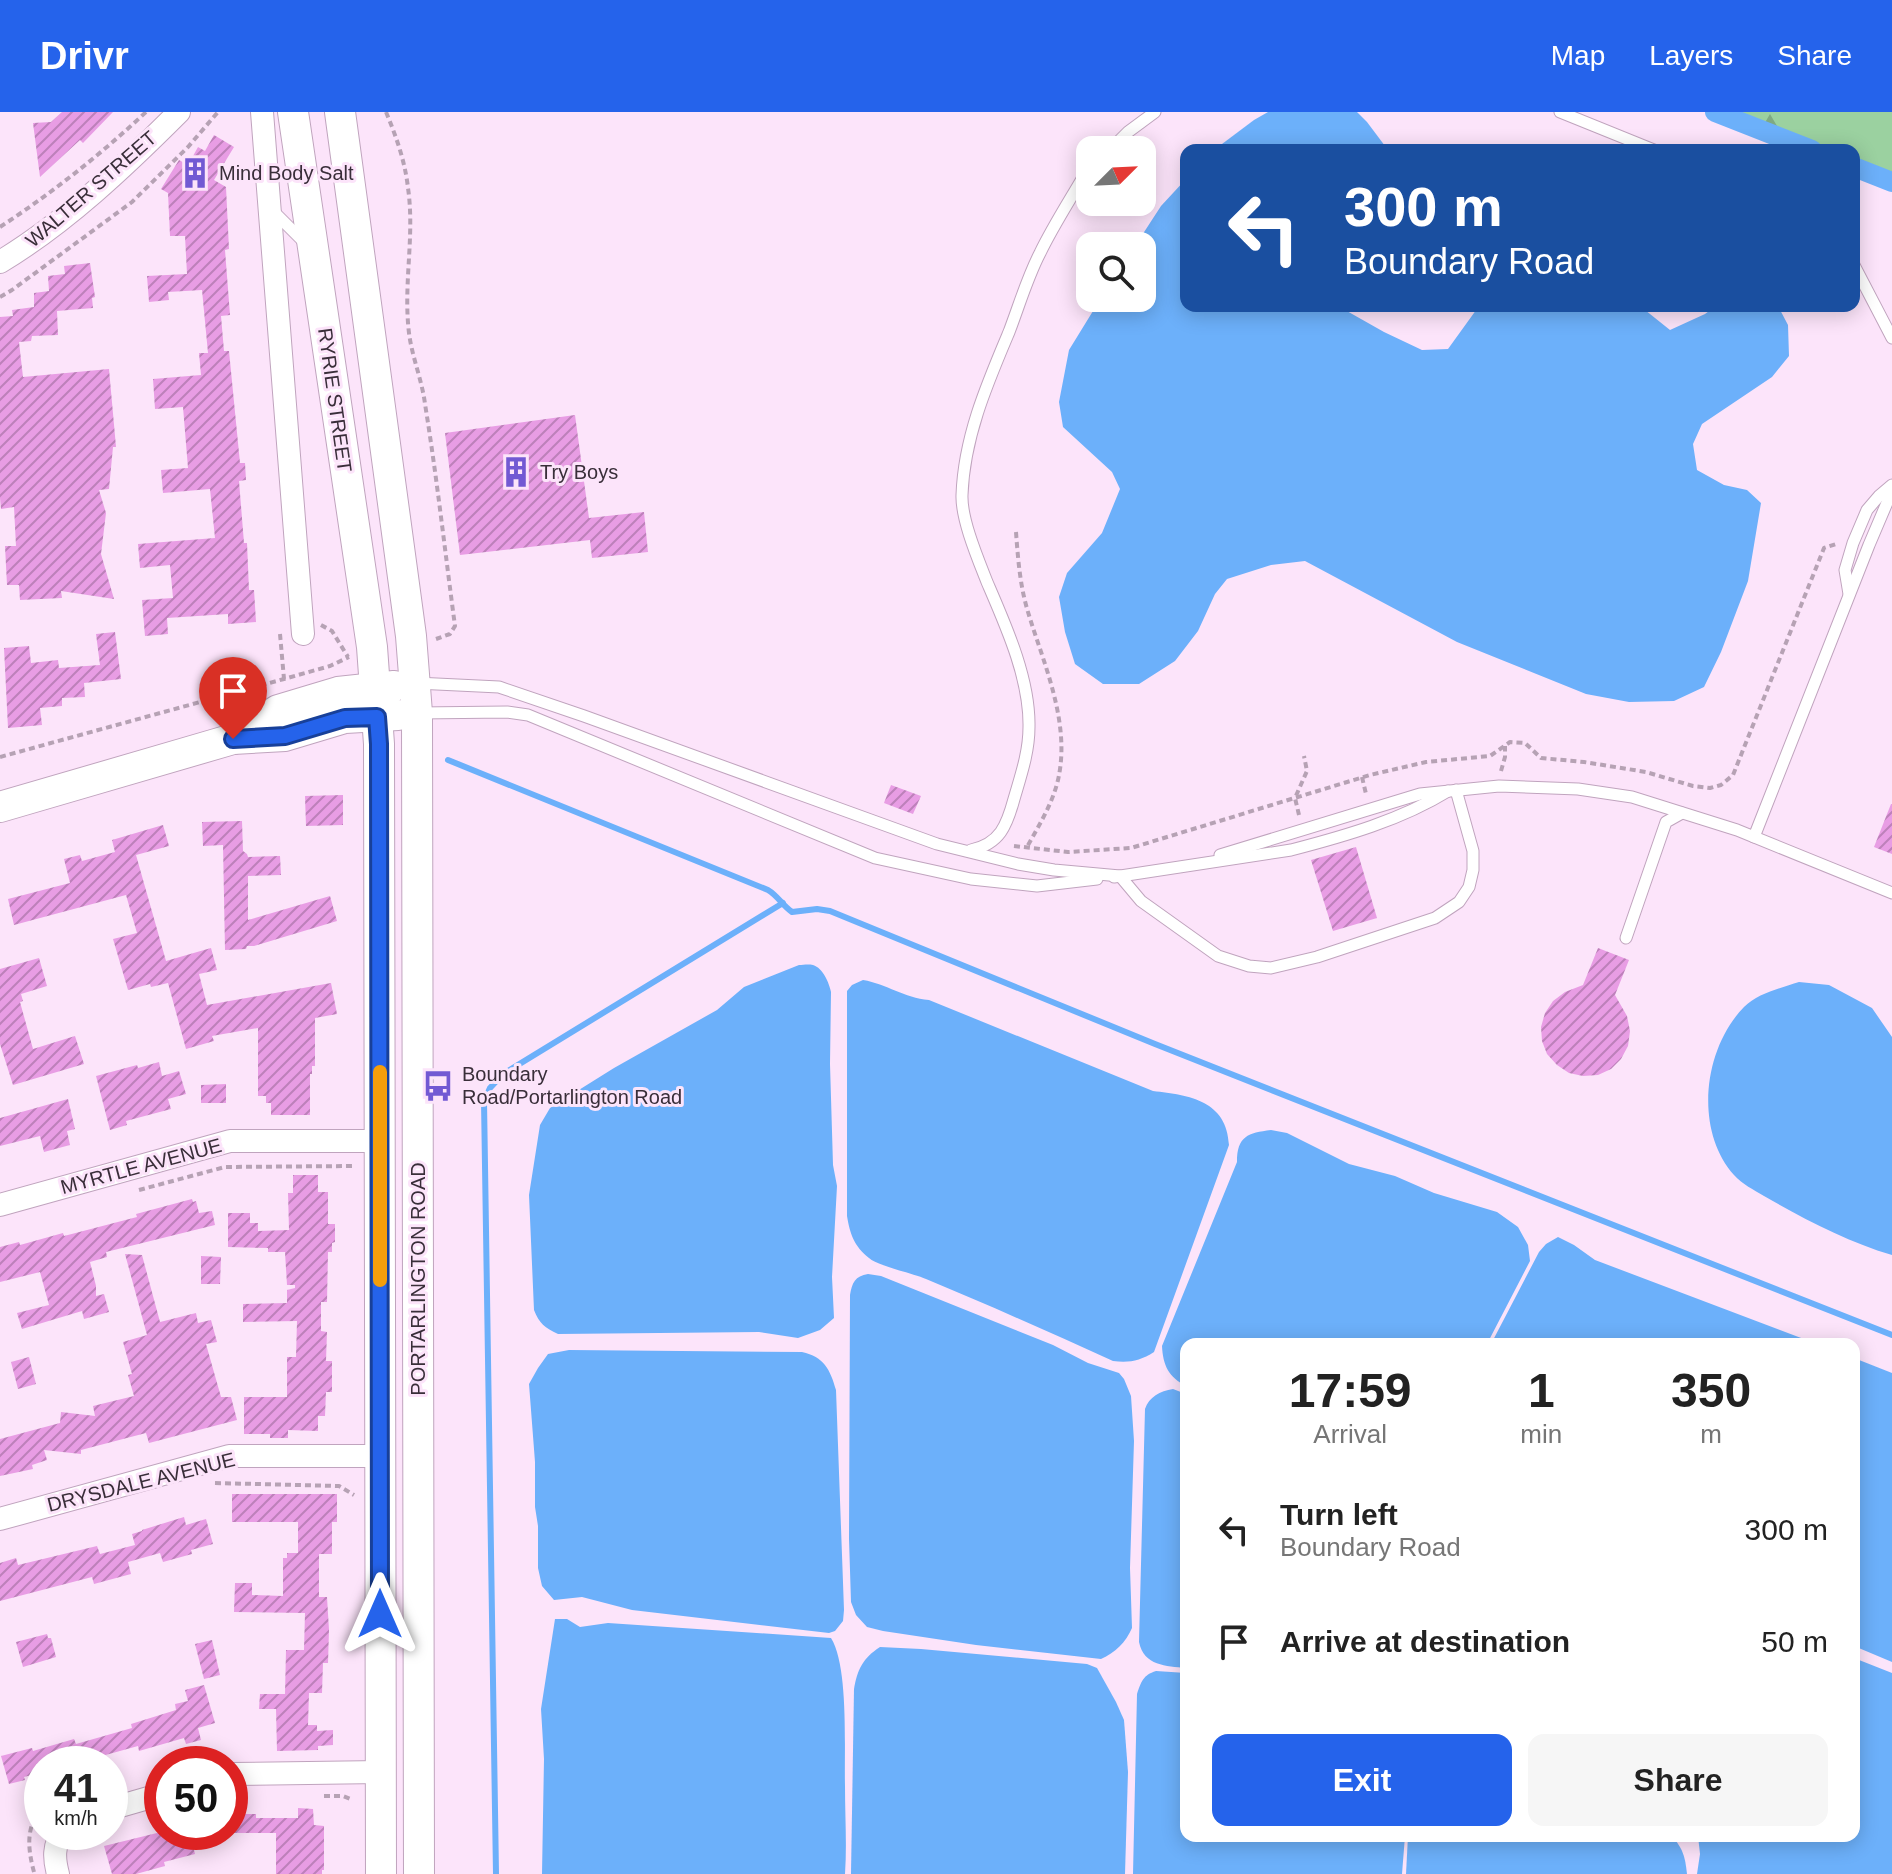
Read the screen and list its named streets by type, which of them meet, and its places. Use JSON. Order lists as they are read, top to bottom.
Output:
{
  "streets": {
    "main road": ["RYRIE STREET", "PORTARLINGTON ROAD"],
    "street": ["WALTER STREET", "MYRTLE AVENUE", "DRYSDALE AVENUE"]
  },
  "crossings": [
    ["RYRIE STREET", "PORTARLINGTON ROAD"],
    ["MYRTLE AVENUE", "PORTARLINGTON ROAD"],
    ["PORTARLINGTON ROAD", "DRYSDALE AVENUE"]
  ],
  "places": {
    "building": ["Mind Body Salt", "Try Boys"],
    "bus stop": ["Boundary Road/Portarlington Road"]
  },
  "north": "top right",
  "page": {
    "header": "Drivr",
    "nav": ["Map", "Layers", "Share"],
    "turn": ["300 m", "Boundary Road"],
    "eta": [
      "17:59",
      "Arrival",
      "1",
      "min",
      "350",
      "m"
    ],
    "list": [
      {
        "name": "Turn left",
        "note": "Boundary Road",
        "value": "300 m"
      },
      {
        "name": "Arrive at destination",
        "value": "50 m"
      }
    ],
    "buttons": ["Exit", "Share"],
    "speed": "41 km/h",
    "limit": "50"
  }
}
